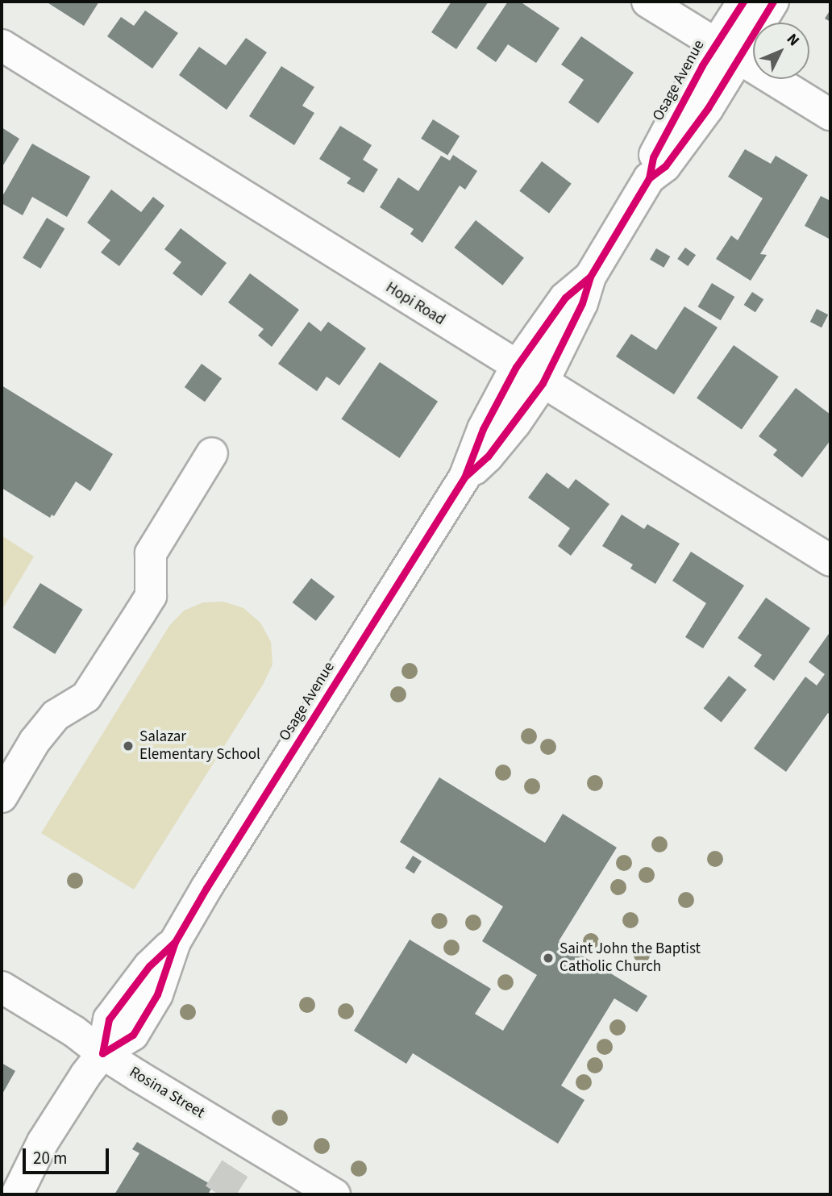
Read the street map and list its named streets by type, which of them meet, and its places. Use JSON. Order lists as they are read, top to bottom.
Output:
{
  "streets": {
    "street": ["Osage Avenue", "Hopi Road", "Rosina Street"]
  },
  "crossings": [
    ["Osage Avenue", "Hopi Road"],
    ["Osage Avenue", "Rosina Street"]
  ],
  "places": ["Salazar Elementary School", "Saint John the Baptist Catholic Church"],
  "scale_bar": "20 m",
  "north": "top right"
}
